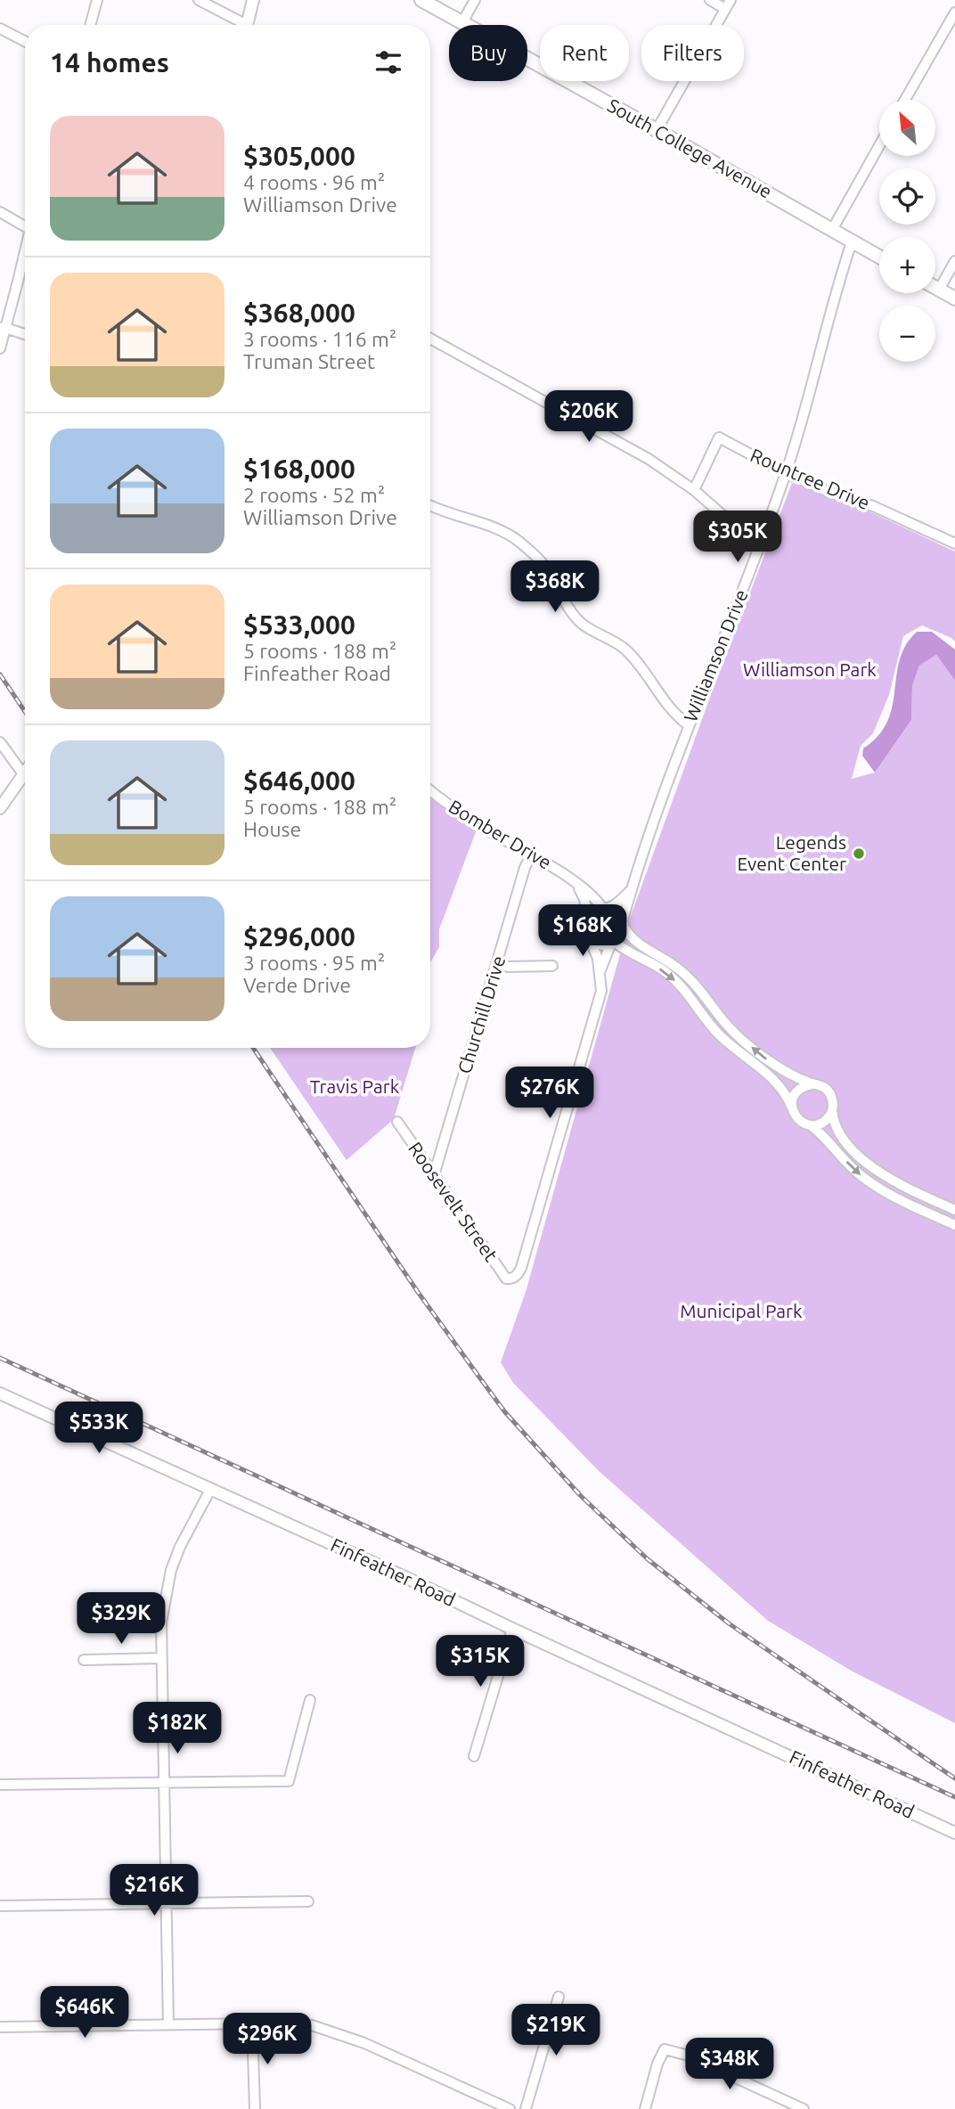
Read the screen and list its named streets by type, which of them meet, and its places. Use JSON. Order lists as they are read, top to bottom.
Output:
{
  "streets": {
    "main road": ["South College Avenue"],
    "street": [
      "Rountree Drive",
      "Williamson Drive",
      "Bomber Drive",
      "Churchill Drive",
      "Roosevelt Street",
      "Finfeather Road"
    ]
  },
  "crossings": [
    ["South College Avenue", "Williamson Drive"],
    ["Rountree Drive", "Williamson Drive"],
    ["Williamson Drive", "Bomber Drive"],
    ["Bomber Drive", "Churchill Drive"],
    ["Churchill Drive", "Roosevelt Street"]
  ],
  "parks": ["Williamson Park", "Travis Park", "Municipal Park"],
  "places": ["Legends Event Center"],
  "north": "top left",
  "page": {
    "chip": ["Buy", "Rent", "Filters"],
    "heading": "14 homes",
    "map_buttons": ["+", "−"],
    "list": [
      {
        "name": "$305,000",
        "note": "4 rooms · 96 m² · Williamson Drive"
      },
      {
        "name": "$368,000",
        "note": "3 rooms · 116 m² · Truman Street"
      },
      {
        "name": "$168,000",
        "note": "2 rooms · 52 m² · Williamson Drive"
      },
      {
        "name": "$533,000",
        "note": "5 rooms · 188 m² · Finfeather Road"
      },
      {
        "name": "$646,000",
        "note": "5 rooms · 188 m² · House"
      },
      {
        "name": "$296,000",
        "note": "3 rooms · 95 m² · Verde Drive"
      }
    ],
    "price": [
      "$206K",
      "$305K",
      "$368K",
      "$168K",
      "$276K",
      "$533K",
      "$329K",
      "$315K",
      "$182K",
      "$216K",
      "$646K",
      "$219K",
      "$296K",
      "$348K"
    ]
  }
}
